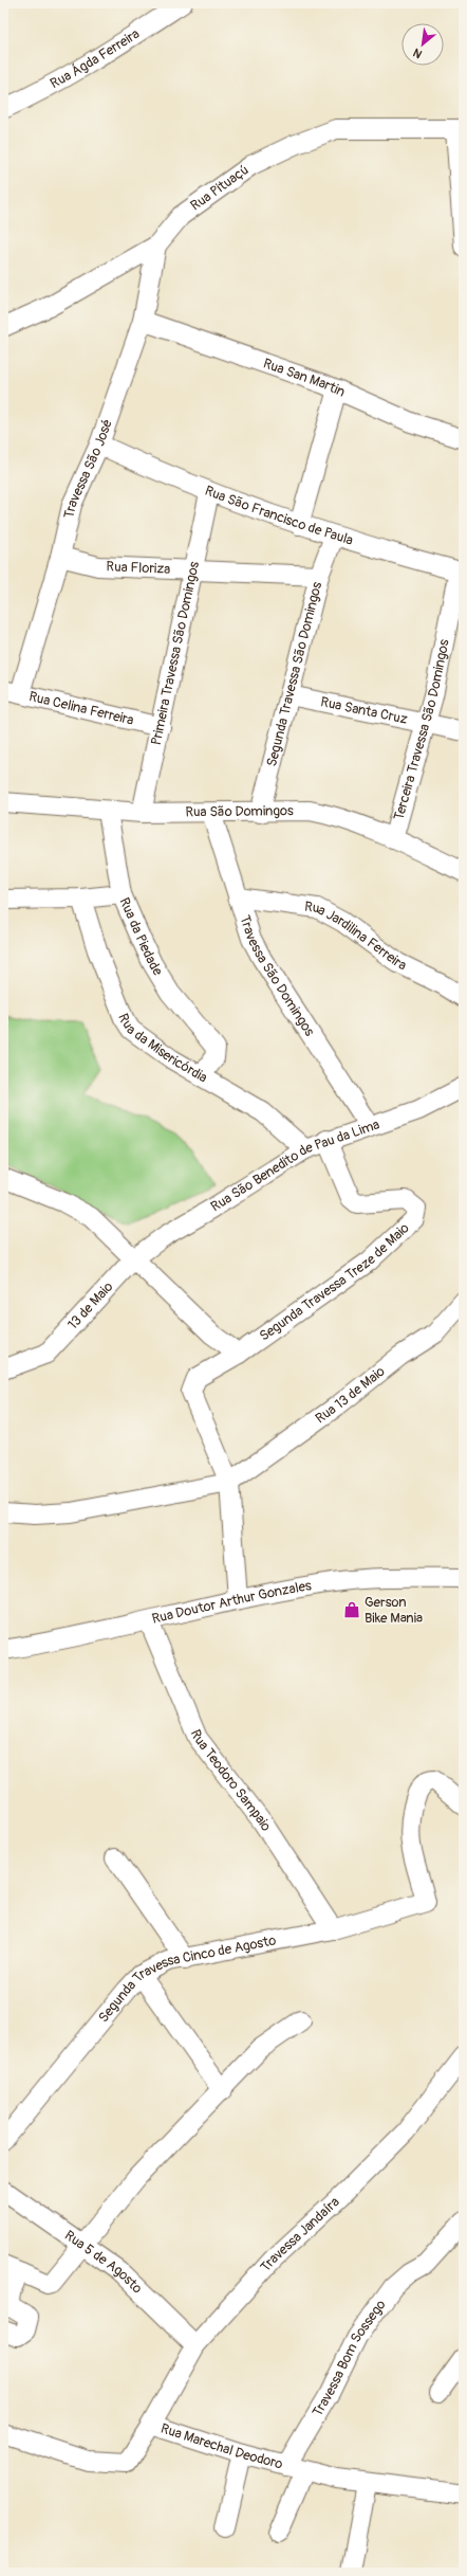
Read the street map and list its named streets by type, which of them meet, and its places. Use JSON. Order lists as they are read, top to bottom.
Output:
{
  "streets": {
    "street": [
      "Rua Ágda Ferreira",
      "Rua Pituaçú",
      "Rua San Martin",
      "Travessa São José",
      "Rua São Francisco de Paula",
      "Rua Floriza",
      "Primeira Travessa São Domingos",
      "Segunda Travessa São Domingos",
      "Rua Celina Ferreira",
      "Rua Santa Cruz",
      "Terceira Travessa São Domingos",
      "Rua São Domingos",
      "Rua da Piedade",
      "Rua Jardilina Ferreira",
      "Travessa São Domingos",
      "Rua da Misericórdia",
      "Rua São Benedito de Pau da Lima",
      "Segunda Travessa Treze de Maio",
      "13 de Maio",
      "Rua 13 de Maio",
      "Rua Doutor Arthur Gonzales",
      "Rua Teodoro Sampaio",
      "Segunda Travessa Cinco de Agosto",
      "Travessa Jandaíra",
      "Rua 5 de Agosto",
      "Travessa Bom Sossego",
      "Rua Marechal Deodoro"
    ]
  },
  "crossings": [
    ["Rua Pituaçú", "Travessa São José"],
    ["Rua San Martin", "Travessa São José"],
    ["Travessa São José", "Rua São Francisco de Paula"],
    ["Travessa São José", "Rua Floriza"],
    ["Travessa São José", "Rua Celina Ferreira"],
    ["Rua São Francisco de Paula", "Primeira Travessa São Domingos"],
    ["Rua São Francisco de Paula", "Segunda Travessa São Domingos"],
    ["Rua São Francisco de Paula", "Terceira Travessa São Domingos"],
    ["Rua Floriza", "Primeira Travessa São Domingos"],
    ["Rua Floriza", "Segunda Travessa São Domingos"],
    ["Primeira Travessa São Domingos", "Rua Celina Ferreira"],
    ["Primeira Travessa São Domingos", "Rua São Domingos"],
    ["Segunda Travessa São Domingos", "Rua Santa Cruz"],
    ["Segunda Travessa São Domingos", "Rua São Domingos"],
    ["Rua Santa Cruz", "Terceira Travessa São Domingos"],
    ["Terceira Travessa São Domingos", "Rua São Domingos"],
    ["Rua São Domingos", "Rua da Piedade"],
    ["Rua São Domingos", "Travessa São Domingos"],
    ["Rua da Piedade", "Rua da Misericórdia"],
    ["Rua Jardilina Ferreira", "Travessa São Domingos"],
    ["Travessa São Domingos", "Rua São Benedito de Pau da Lima"],
    ["Rua da Misericórdia", "Rua São Benedito de Pau da Lima"],
    ["Rua São Benedito de Pau da Lima", "Segunda Travessa Treze de Maio"],
    ["Rua São Benedito de Pau da Lima", "13 de Maio"],
    ["Rua Doutor Arthur Gonzales", "Rua Teodoro Sampaio"],
    ["Rua Teodoro Sampaio", "Segunda Travessa Cinco de Agosto"],
    ["Travessa Jandaíra", "Rua 5 de Agosto"],
    ["Travessa Jandaíra", "Rua Marechal Deodoro"],
    ["Travessa Bom Sossego", "Rua Marechal Deodoro"]
  ],
  "places": {
    "shop": ["Gerson Bike Mania"]
  },
  "north": "bottom left"
}
